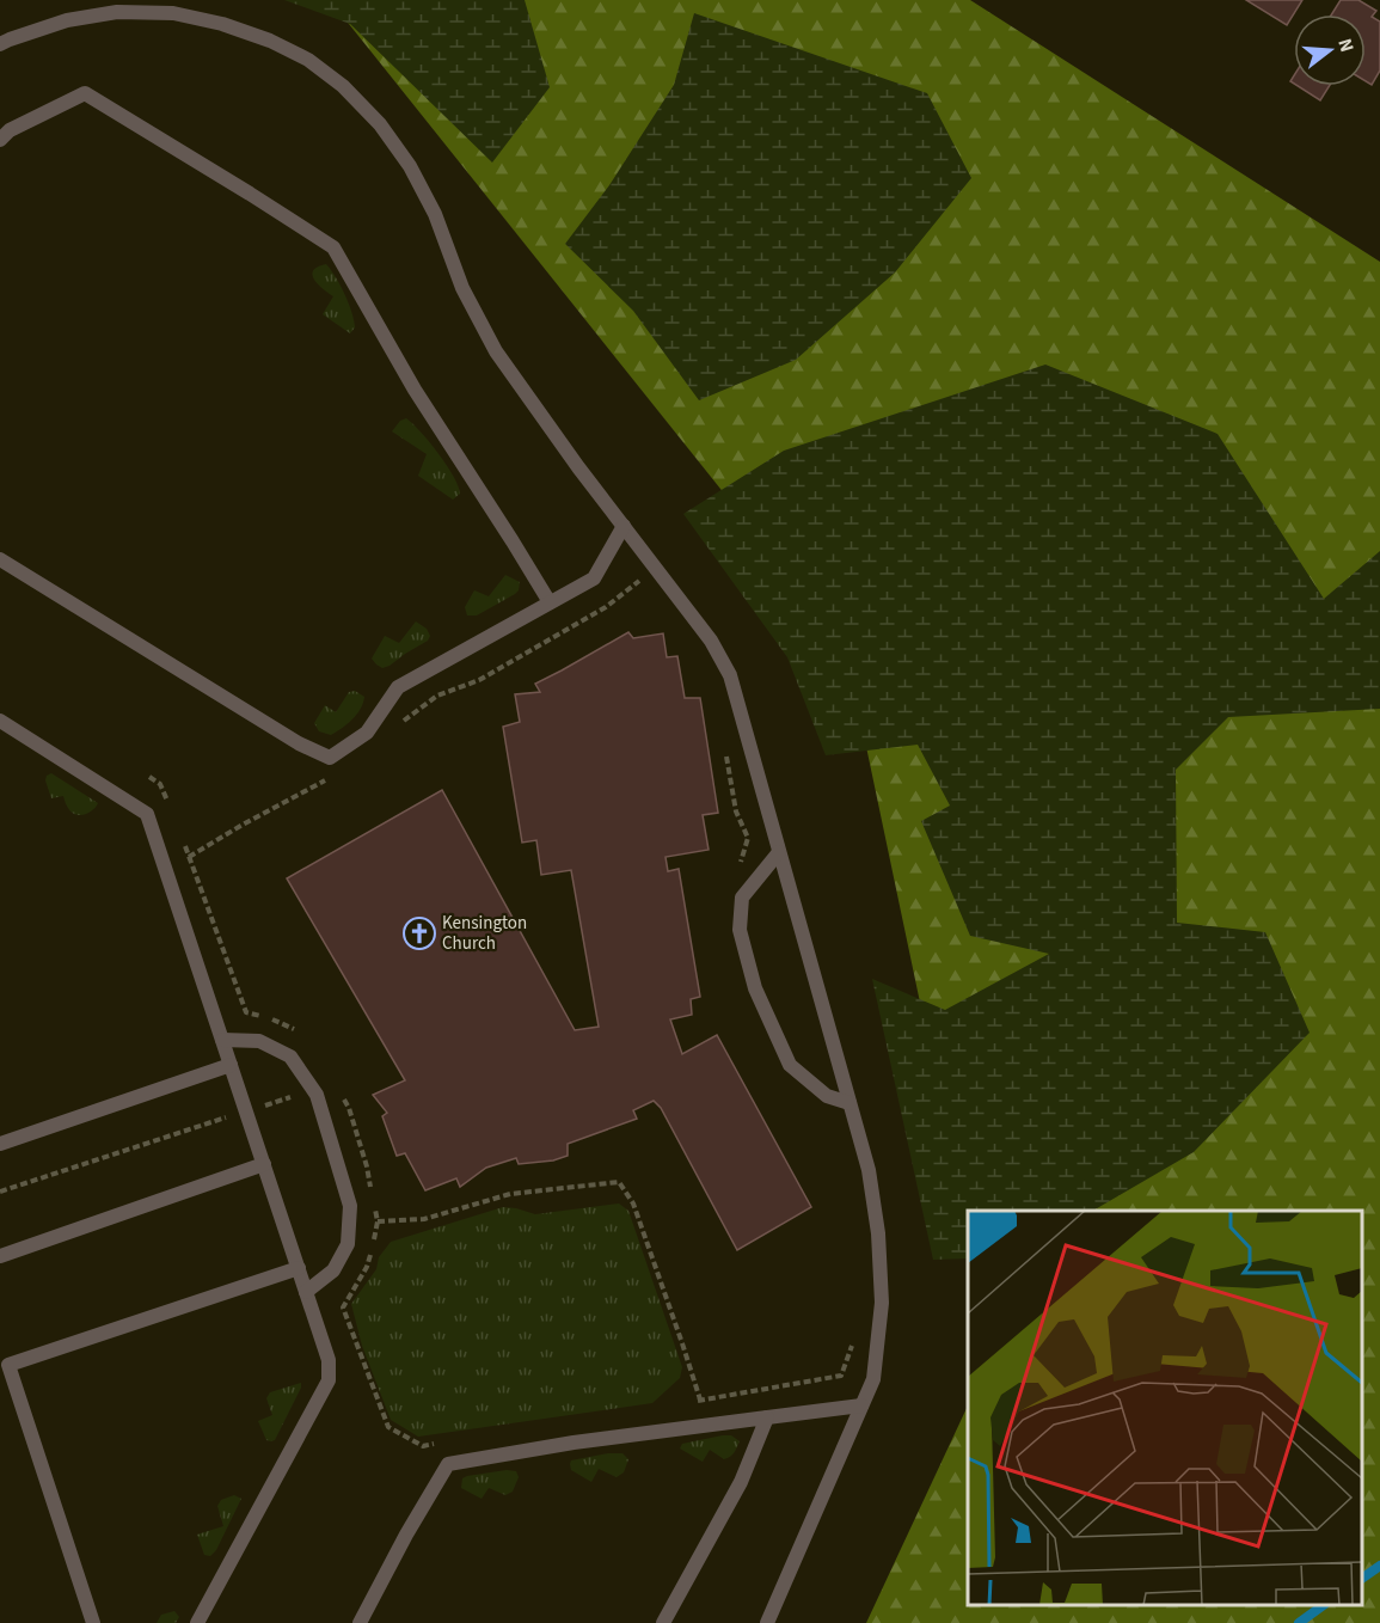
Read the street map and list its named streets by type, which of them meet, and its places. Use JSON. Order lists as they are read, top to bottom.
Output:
{
  "places": {
    "church": ["Kensington Church"]
  },
  "north": "right"
}
